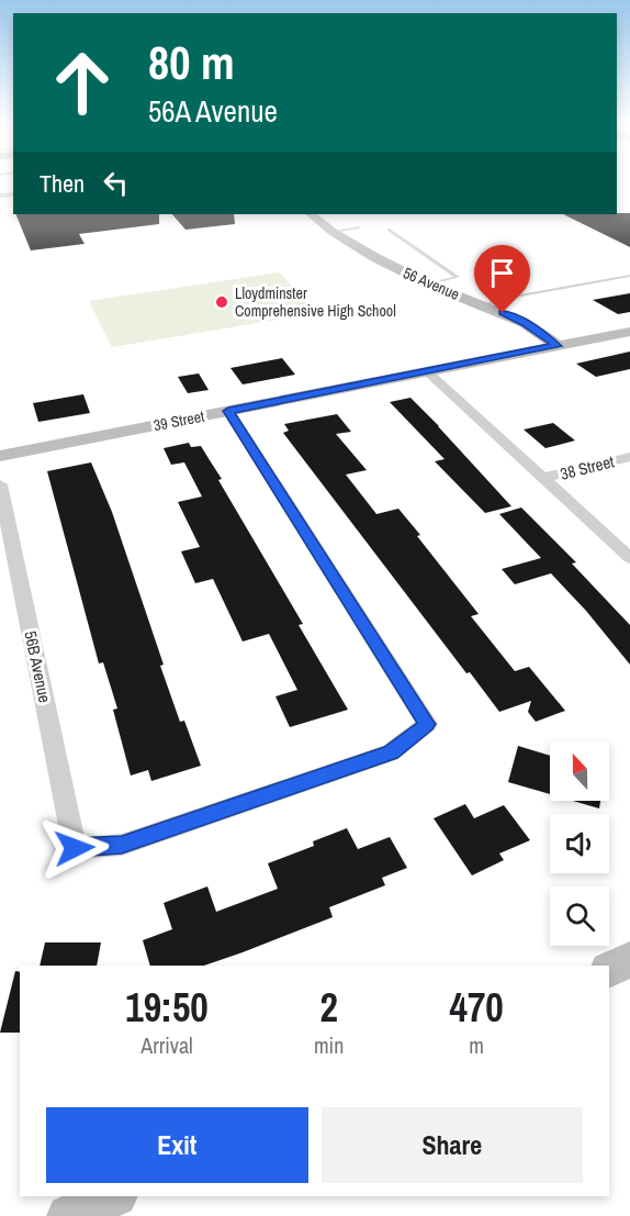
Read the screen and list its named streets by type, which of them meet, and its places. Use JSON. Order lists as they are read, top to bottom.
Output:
{
  "streets": {
    "street": [
      "56 Avenue",
      "39 Street",
      "38 Street",
      "56B Avenue"
    ]
  },
  "crossings": [
    ["56 Avenue", "39 Street"],
    ["39 Street", "56B Avenue"]
  ],
  "places": ["Lloydminster Comprehensive High School"],
  "north": "top",
  "page": {
    "turn": ["80 m", "56A Avenue"],
    "then": "Then",
    "eta": [
      "19:50",
      "Arrival",
      "2",
      "min",
      "470",
      "m"
    ],
    "buttons": ["Exit", "Share"]
  }
}
